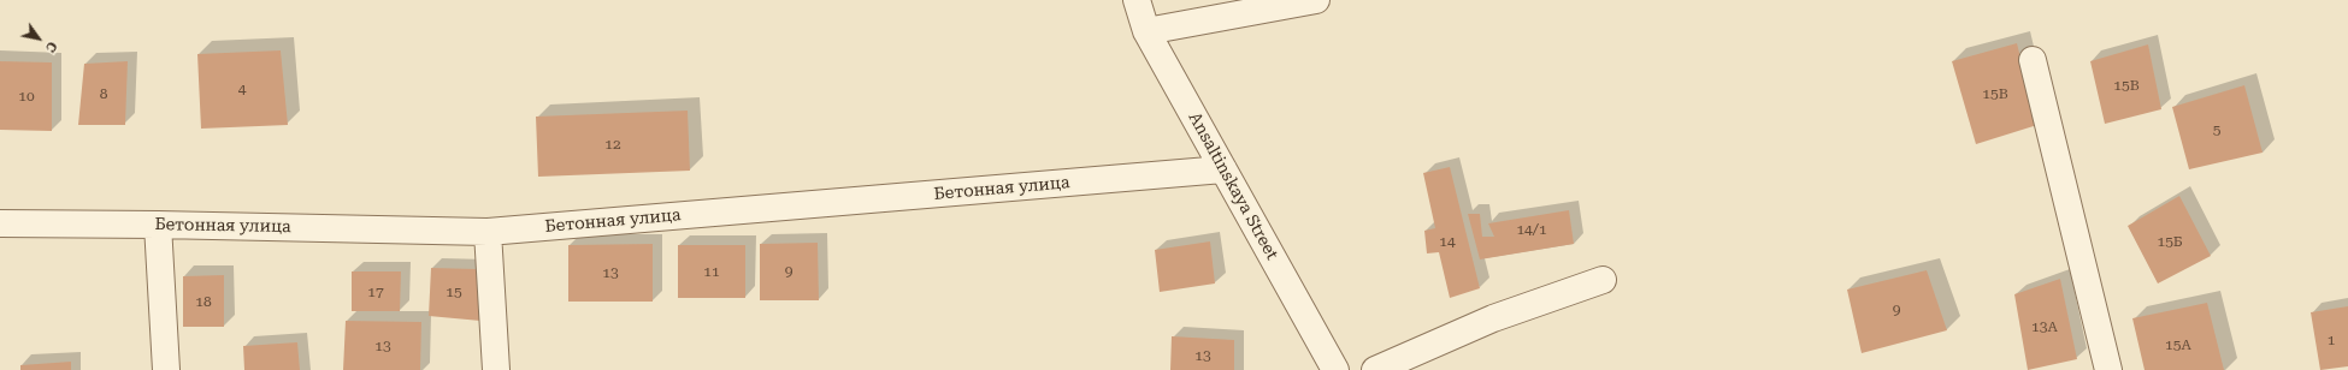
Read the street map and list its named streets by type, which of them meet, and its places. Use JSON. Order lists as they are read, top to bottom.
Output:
{
  "streets": {
    "street": ["Ansaltinskaya Street", "Бетонная улица"]
  },
  "crossings": [
    ["Ansaltinskaya Street", "Бетонная улица"]
  ],
  "house_numbers": [
    "15В",
    "4",
    "8",
    "15В",
    "10",
    "5",
    "12",
    "14/1",
    "14",
    "15Б",
    "11",
    "9",
    "13",
    "17",
    "15",
    "18",
    "9",
    "13А",
    "1",
    "15А",
    "13",
    "13"
  ],
  "north": "bottom right"
}
